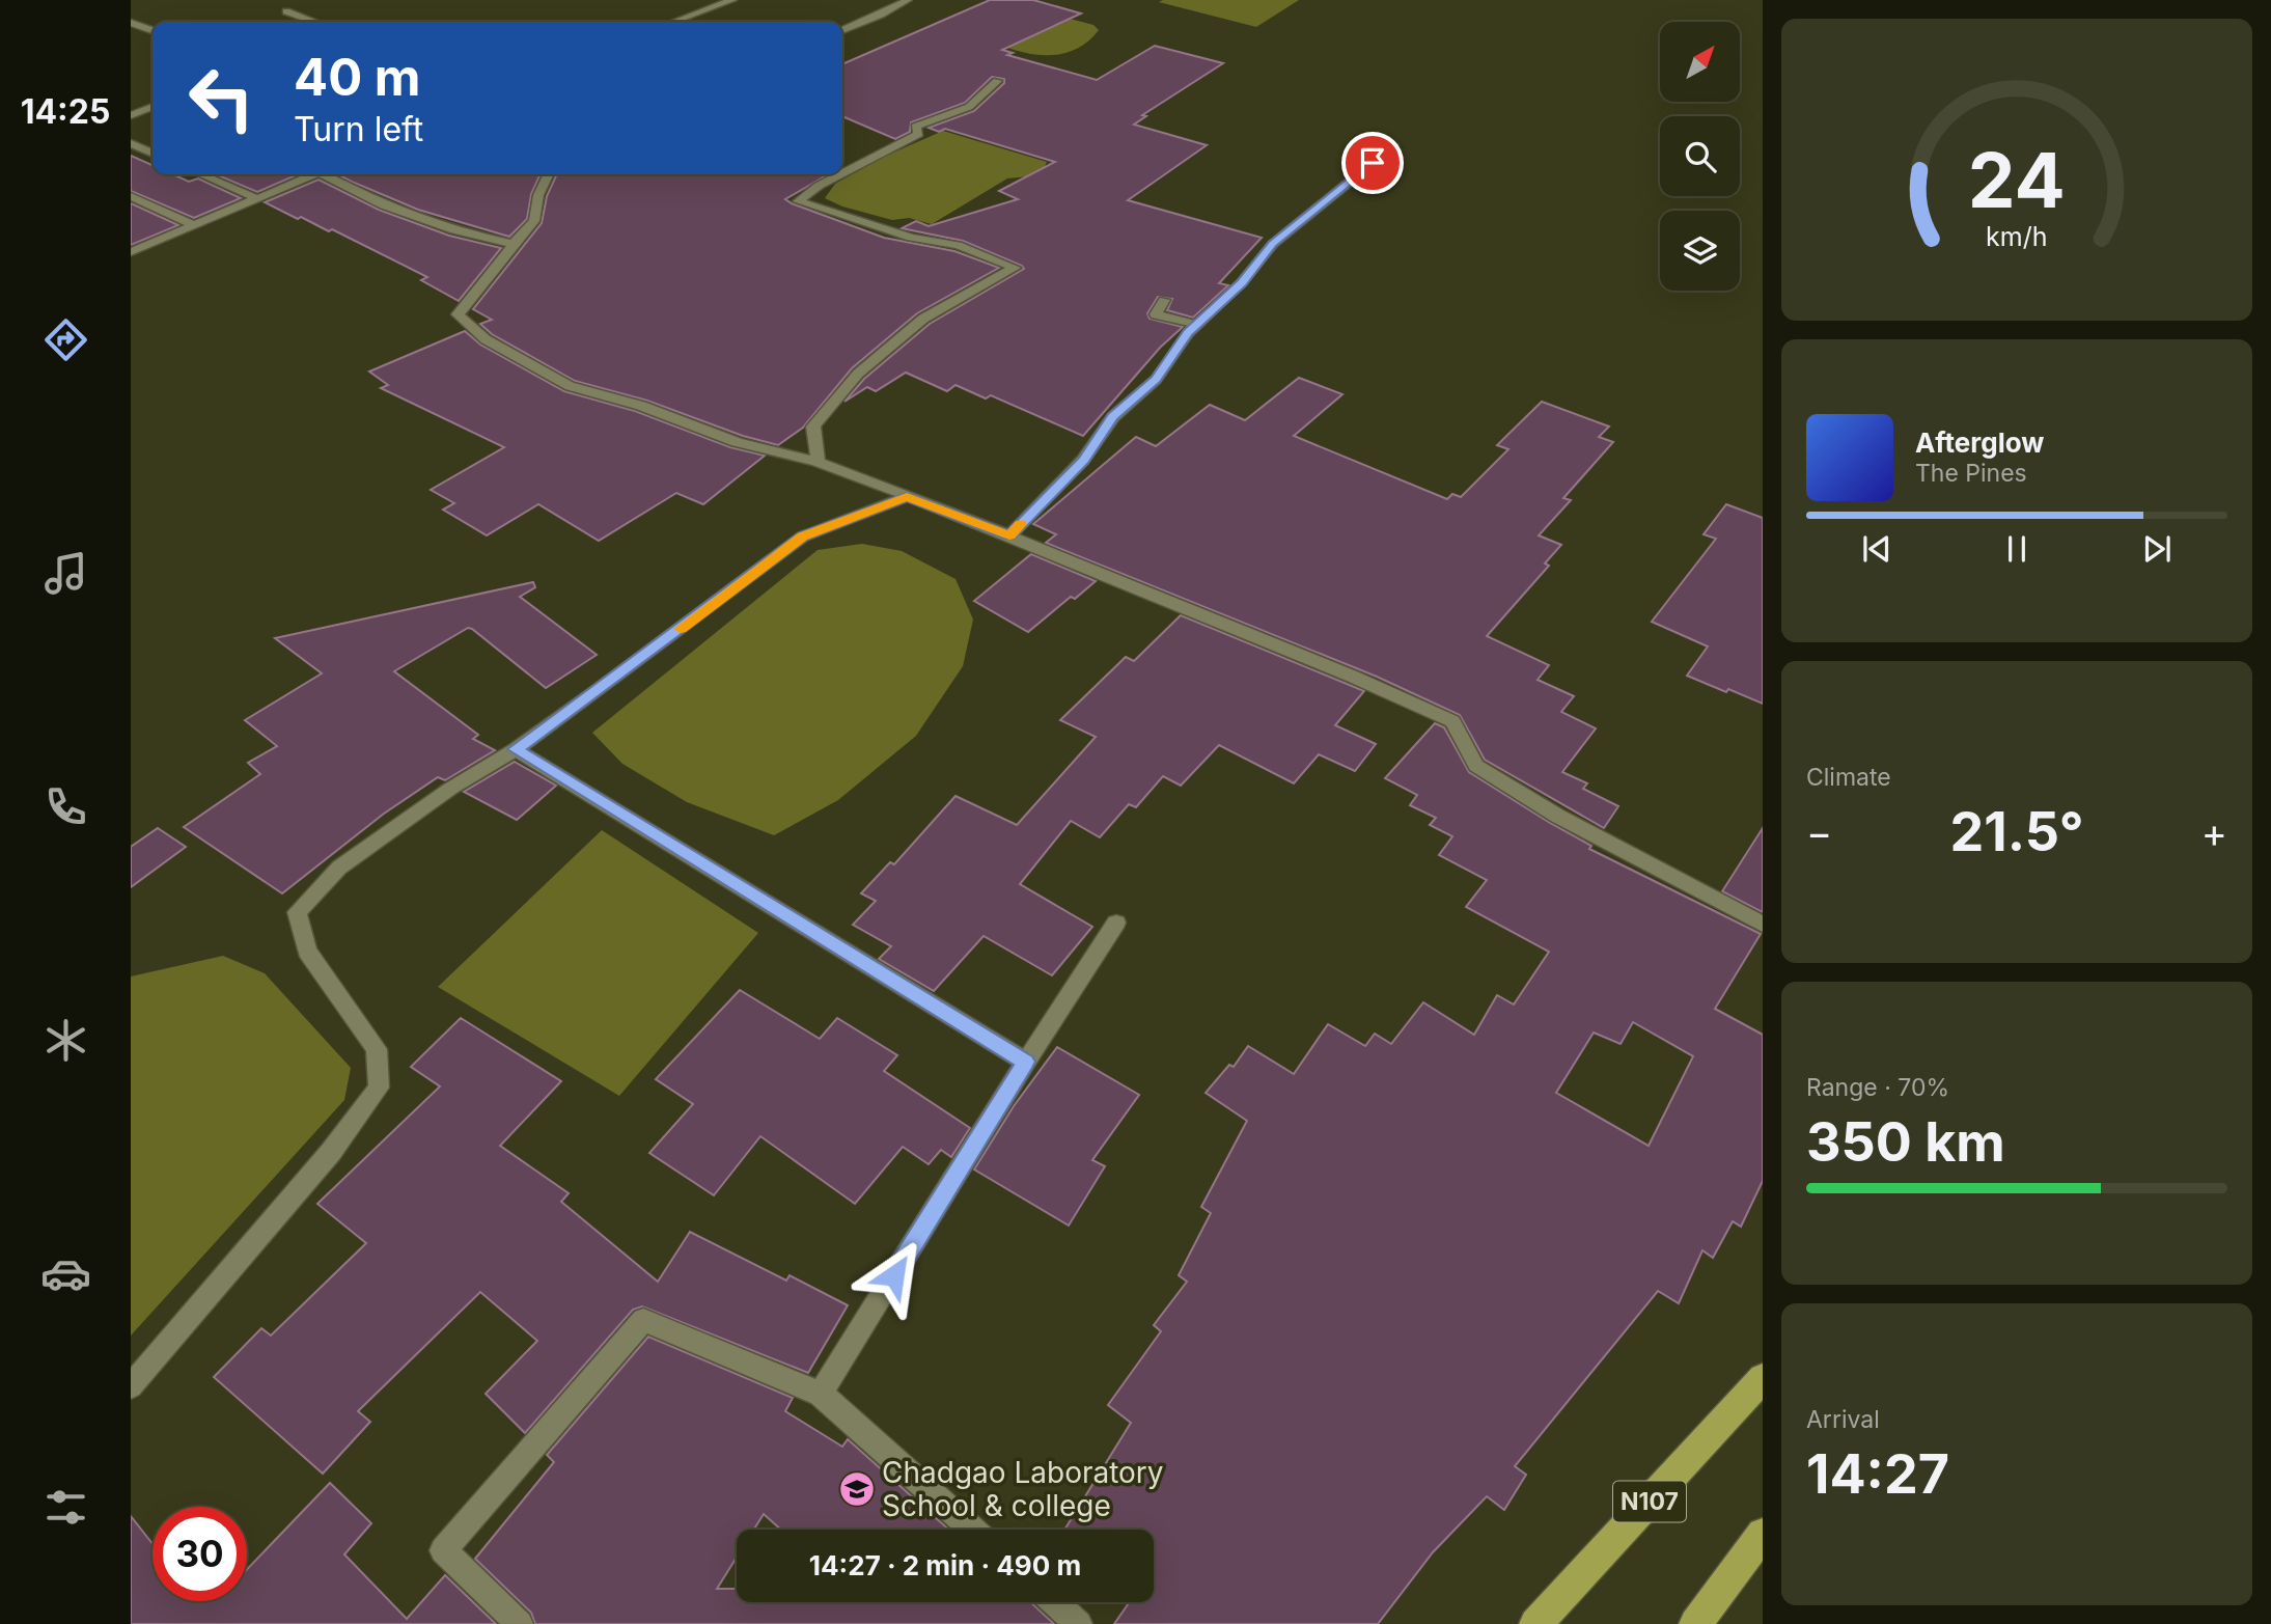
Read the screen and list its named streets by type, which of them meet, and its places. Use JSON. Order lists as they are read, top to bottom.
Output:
{
  "streets": {
    "highway": ["N107"]
  },
  "places": {
    "school or university": ["Chadgao Laboratory School & college"]
  },
  "north": "top right",
  "page": {
    "tabs": "14:25",
    "turn": ["40 m", "Turn left"],
    "song": ["Afterglow", "The Pines"],
    "tile": [
      "Climate",
      ["Range · 70%", "350 km"],
      ["Arrival", "14:27"]
    ],
    "heat": ["−", "21.5°", "+"],
    "limit": "30",
    "trip": "14:27 · 2 min · 490 m",
    "gauge": ["24", "km/h"]
  }
}
